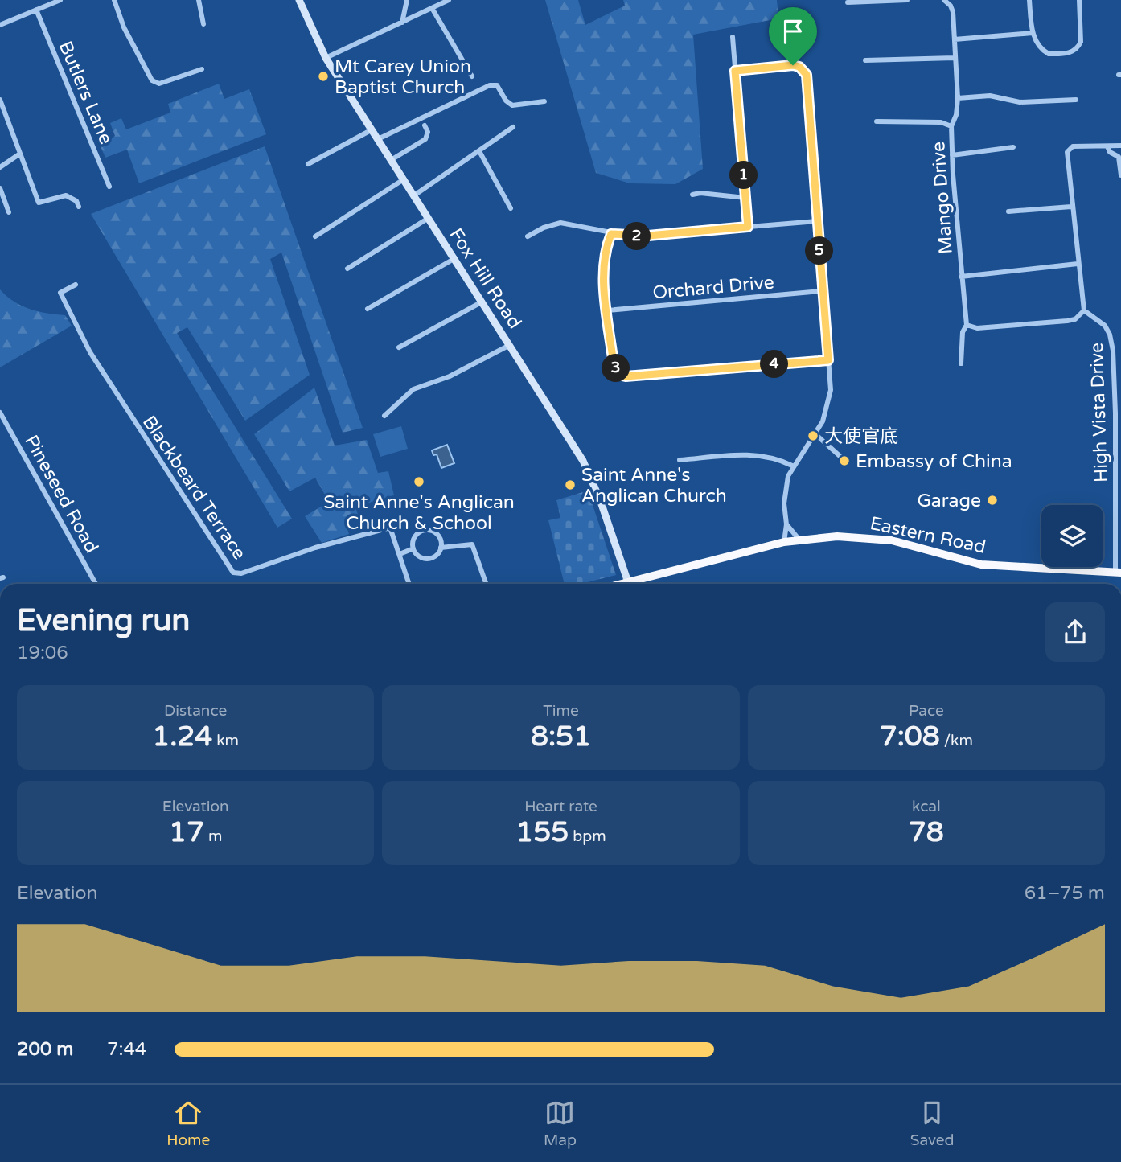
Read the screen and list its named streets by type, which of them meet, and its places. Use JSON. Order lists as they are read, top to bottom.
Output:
{
  "streets": {
    "highway": ["Eastern Road"],
    "main road": ["Fox Hill Road"],
    "street": [
      "Butlers Lane",
      "Mango Drive",
      "Orchard Drive",
      "High Vista Drive",
      "Blackbeard Terrace",
      "Pineseed Road"
    ]
  },
  "crossings": [
    ["Fox Hill Road", "Eastern Road"],
    ["High Vista Drive", "Eastern Road"]
  ],
  "places": [
    "Mt Carey Union Baptist Church",
    "大使官底",
    "Embassy of China",
    "Saint Anne's Anglican Church & School",
    "Saint Anne's Anglican Church",
    "Garage"
  ],
  "page": {
    "pins": [
      "1",
      "2",
      "5",
      "4",
      "3"
    ],
    "heading": ["Evening run", "19:06"],
    "stats": [
      ["Distance", "1.24 km"],
      ["Time", "8:51"],
      ["Pace", "7:08 /km"],
      ["Elevation", "17 m"],
      ["Heart rate", "155 bpm"],
      ["kcal", "78"]
    ],
    "chart": ["Elevation", "61–75 m"],
    "list": [
      {
        "name": "200 m",
        "note": "7:44"
      }
    ],
    "tabs": ["Home", "Map", "Saved"]
  }
}
